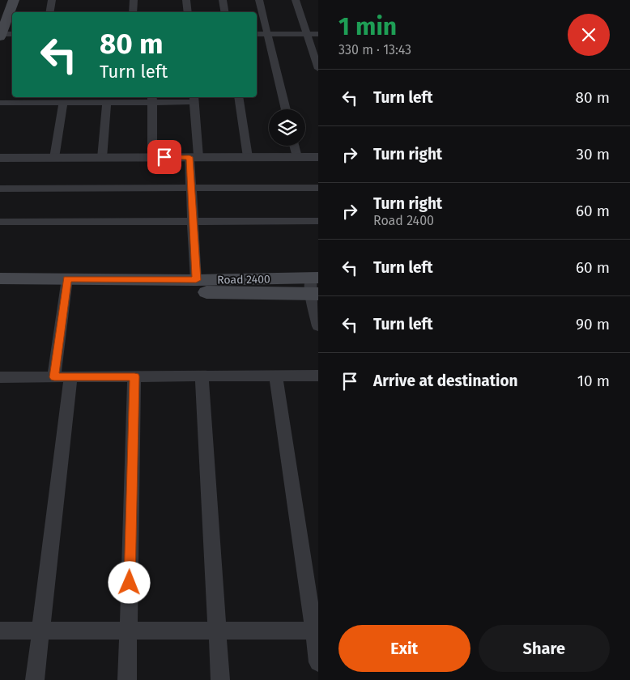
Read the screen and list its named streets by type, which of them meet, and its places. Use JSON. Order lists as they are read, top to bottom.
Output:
{
  "streets": {
    "main road": ["Road 2400"]
  },
  "page": {
    "heading": ["1 min", "330 m · 13:43"],
    "turn": ["80 m", "Turn left"],
    "list": [
      {
        "name": "Turn left",
        "value": "80 m"
      },
      {
        "name": "Turn right",
        "value": "30 m"
      },
      {
        "name": "Turn right",
        "note": "Road 2400",
        "value": "60 m"
      },
      {
        "name": "Turn left",
        "value": "60 m"
      },
      {
        "name": "Turn left",
        "value": "90 m"
      },
      {
        "name": "Arrive at destination",
        "value": "10 m"
      }
    ],
    "buttons": ["Exit", "Share"]
  }
}
